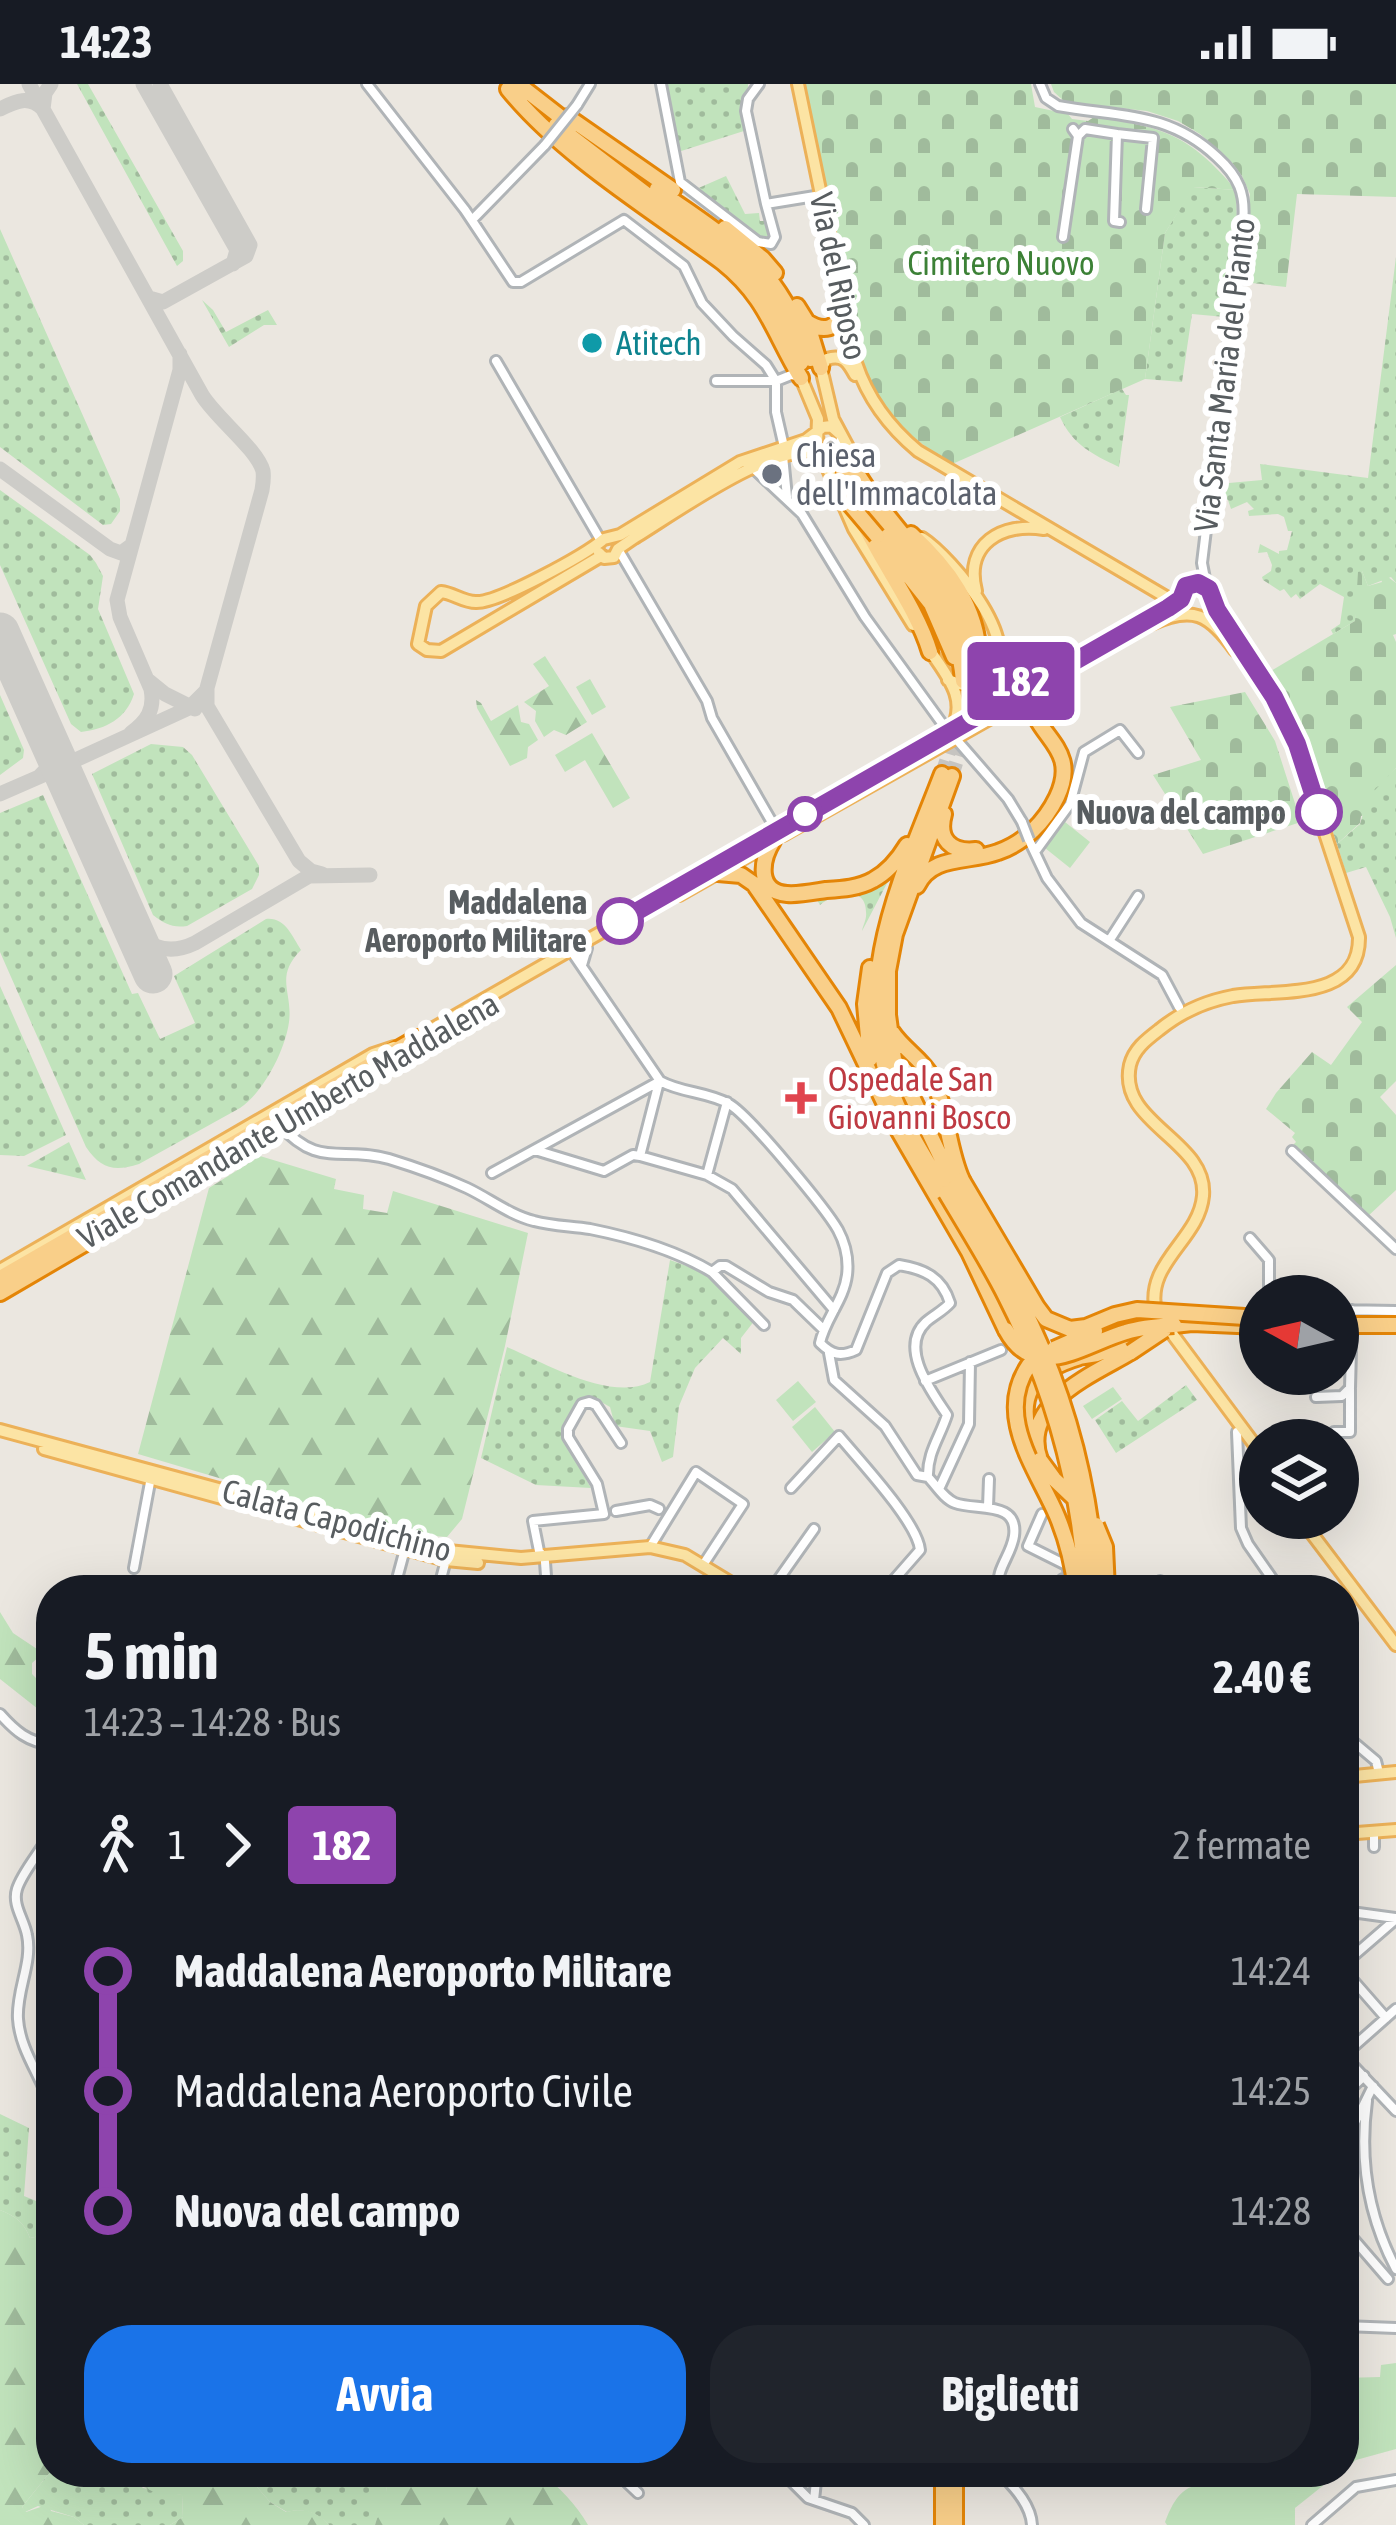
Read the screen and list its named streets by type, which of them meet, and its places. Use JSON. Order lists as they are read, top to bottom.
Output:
{
  "streets": {
    "main road": ["Via del Riposo", "Viale Comandante Umberto Maddalena", "Calata Capodichino"],
    "street": ["Via Santa Maria del Pianto"]
  },
  "crossings": [
    ["Via del Riposo", "Viale Comandante Umberto Maddalena"]
  ],
  "parks": ["Cimitero Nuovo"],
  "places": {
    "other": [
      "Atitech",
      "Chiesa dell'Immacolata",
      "Nuova del campo",
      "Maddalena Aeroporto Militare"
    ],
    "health": ["Ospedale San Giovanni Bosco"]
  },
  "lines": ["bus line 182"],
  "north": "left",
  "page": {
    "status": "14:23",
    "on_map": "182",
    "heading": ["5 min", "14:23 – 14:28 · Bus", "2.40 €"],
    "legs": ["1", "182", "2 fermate"],
    "list": [
      {
        "name": "Maddalena Aeroporto Militare",
        "value": "14:24"
      },
      {
        "name": "Maddalena Aeroporto Civile",
        "value": "14:25"
      },
      {
        "name": "Nuova del campo",
        "value": "14:28"
      }
    ],
    "buttons": ["Avvia", "Biglietti"]
  }
}
